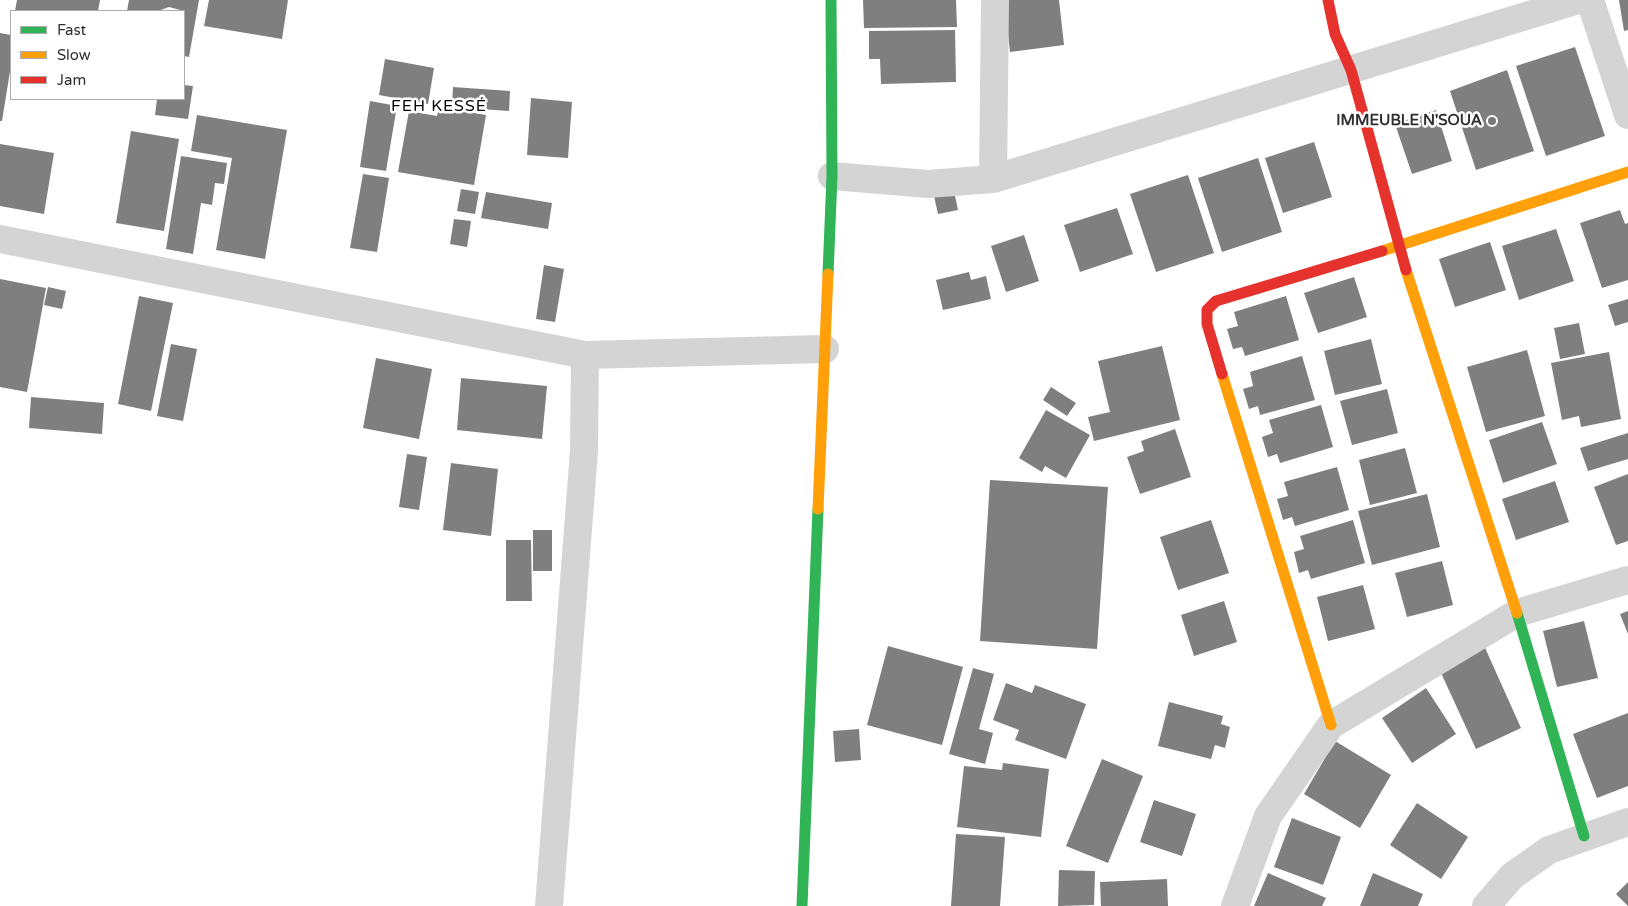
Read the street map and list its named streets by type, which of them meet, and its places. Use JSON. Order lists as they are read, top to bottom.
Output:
{
  "districts": ["FEH KESSÉ"],
  "places": ["IMMEUBLE N'SOUA"],
  "legend": ["Fast", "Slow", "Jam"]
}
